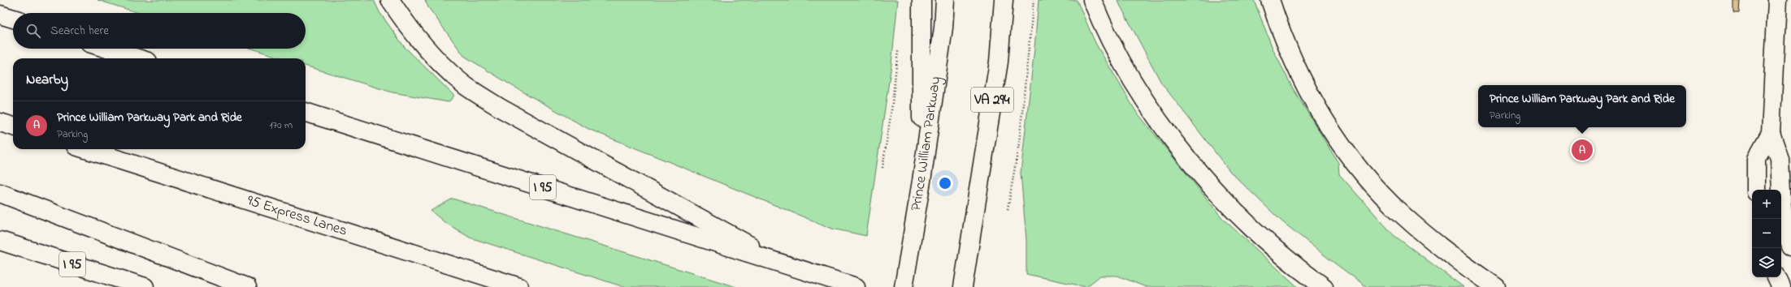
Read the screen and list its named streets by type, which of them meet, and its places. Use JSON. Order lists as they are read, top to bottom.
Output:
{
  "streets": {
    "main road": [
      "VA 294",
      "Prince William Parkway",
      "I 95",
      "95 Express Lanes"
    ]
  },
  "page": {
    "search": "Search here",
    "heading": "Nearby",
    "popup": ["Prince William Parkway Park and Ride", "Parking"],
    "list": [
      {
        "mark": "A",
        "name": "Prince William Parkway Park and Ride",
        "note": "Parking",
        "value": "170 m"
      }
    ],
    "pins": "A",
    "map_buttons": ["+", "−"]
  }
}
